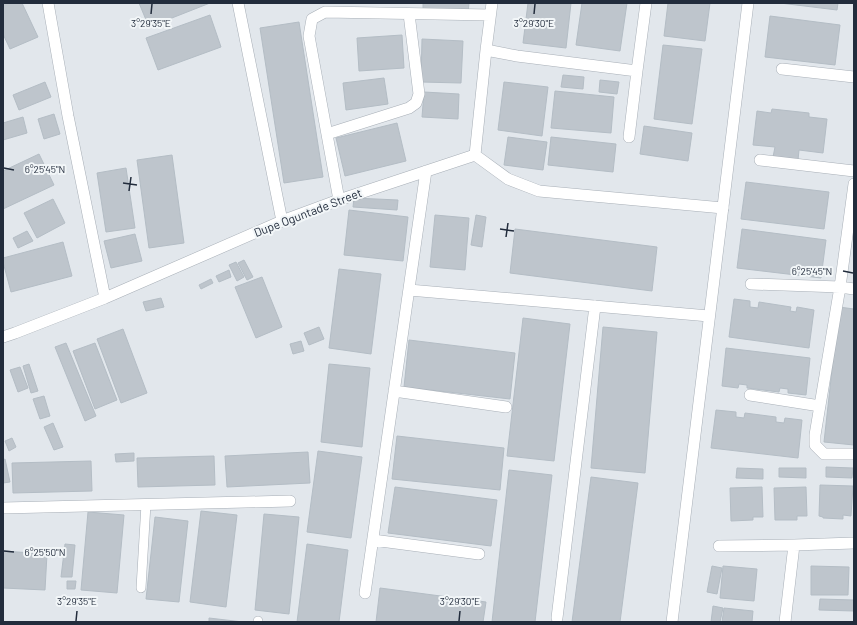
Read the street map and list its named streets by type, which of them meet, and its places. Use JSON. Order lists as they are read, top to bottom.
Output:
{
  "streets": {
    "street": ["Dupe Oguntade Street"]
  },
  "coordinates": [
    "3°29'35\"E",
    "3°29'30\"E",
    "6°25'45\"N",
    "6°25'50\"N"
  ]
}
